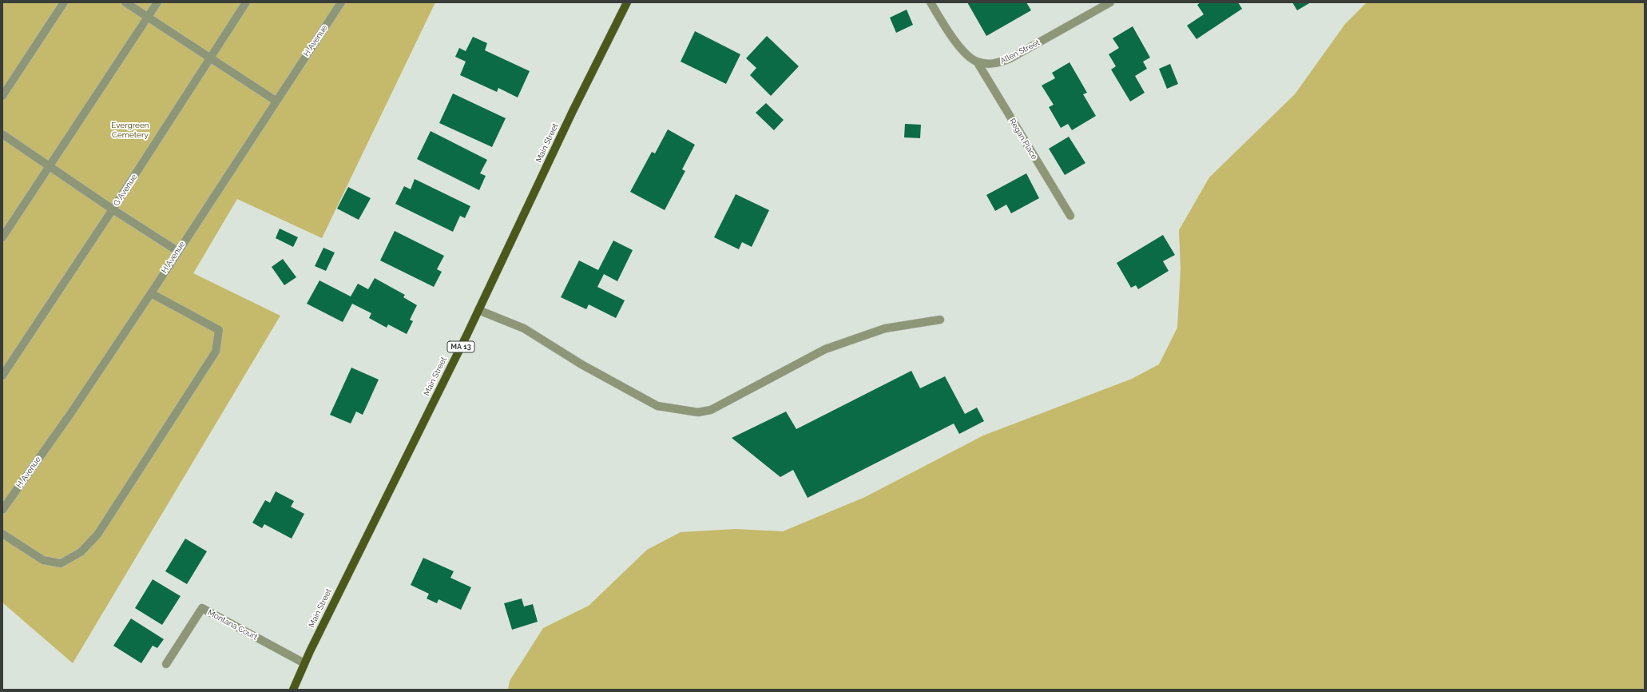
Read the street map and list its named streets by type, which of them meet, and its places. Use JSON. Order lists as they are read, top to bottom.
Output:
{
  "streets": {
    "main road": ["Main Street", "MA 13"],
    "street": [
      "H Avenue",
      "Allen Street",
      "Regan Place",
      "G Avenue",
      "Montana Court"
    ]
  },
  "crossings": [
    ["Allen Street", "Regan Place"],
    ["Main Street", "Montana Court"]
  ],
  "parks": ["Evergreen Cemetery"]
}
